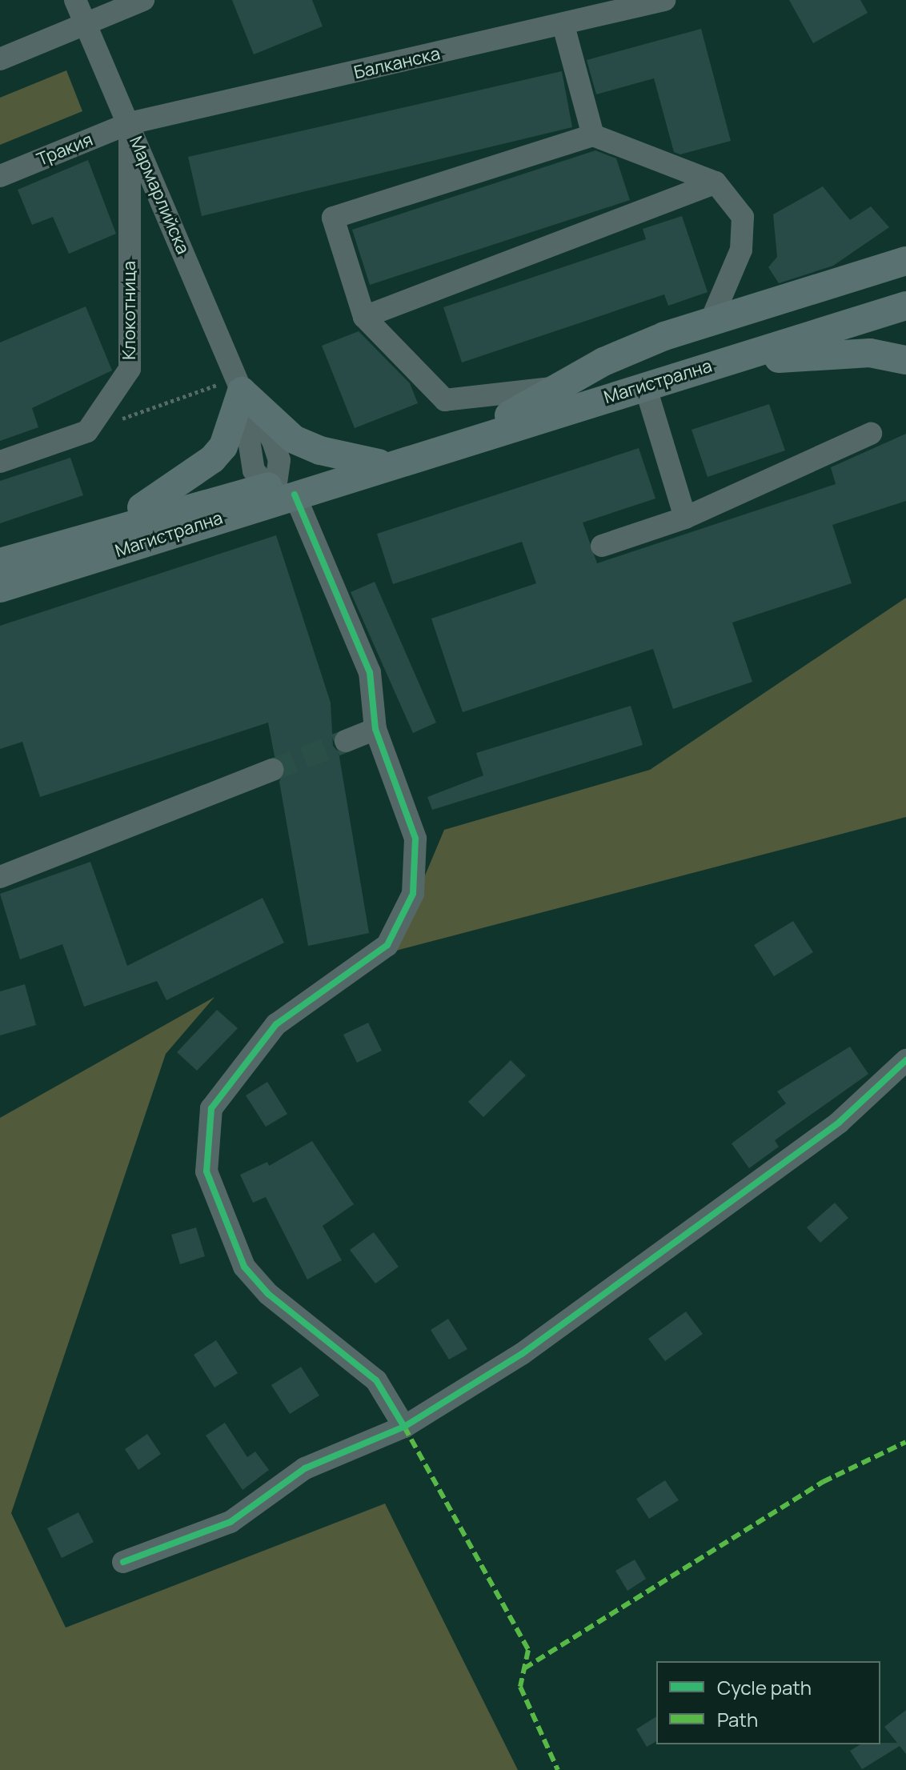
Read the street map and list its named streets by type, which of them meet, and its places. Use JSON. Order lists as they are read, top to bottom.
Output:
{
  "streets": {
    "main road": ["Магистрална"],
    "street": [
      "Балканска",
      "Тракия",
      "Мармарлийска",
      "Клокотница"
    ]
  },
  "crossings": [
    ["Балканска", "Тракия"],
    ["Балканска", "Мармарлийска"],
    ["Балканска", "Клокотница"],
    ["Тракия", "Мармарлийска"],
    ["Тракия", "Клокотница"],
    ["Мармарлийска", "Клокотница"],
    ["Мармарлийска", "Магистрална"]
  ],
  "legend": ["Cycle path", "Path"]
}
